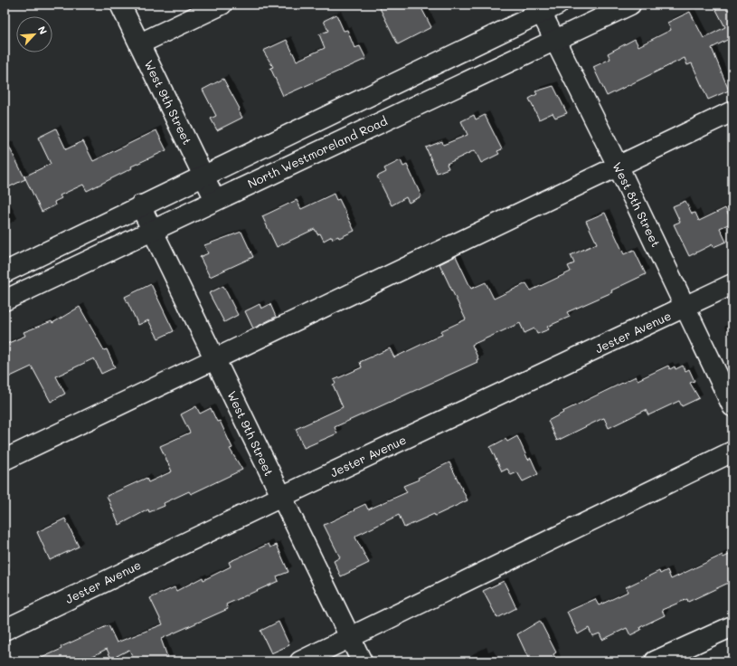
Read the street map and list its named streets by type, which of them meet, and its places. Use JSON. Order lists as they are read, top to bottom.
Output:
{
  "streets": {
    "street": [
      "West 9th Street",
      "North Westmoreland Road",
      "West 8th Street",
      "Jester Avenue"
    ]
  },
  "crossings": [
    ["West 9th Street", "North Westmoreland Road"],
    ["West 9th Street", "Jester Avenue"],
    ["North Westmoreland Road", "West 8th Street"],
    ["West 8th Street", "Jester Avenue"]
  ],
  "north": "top right"
}
